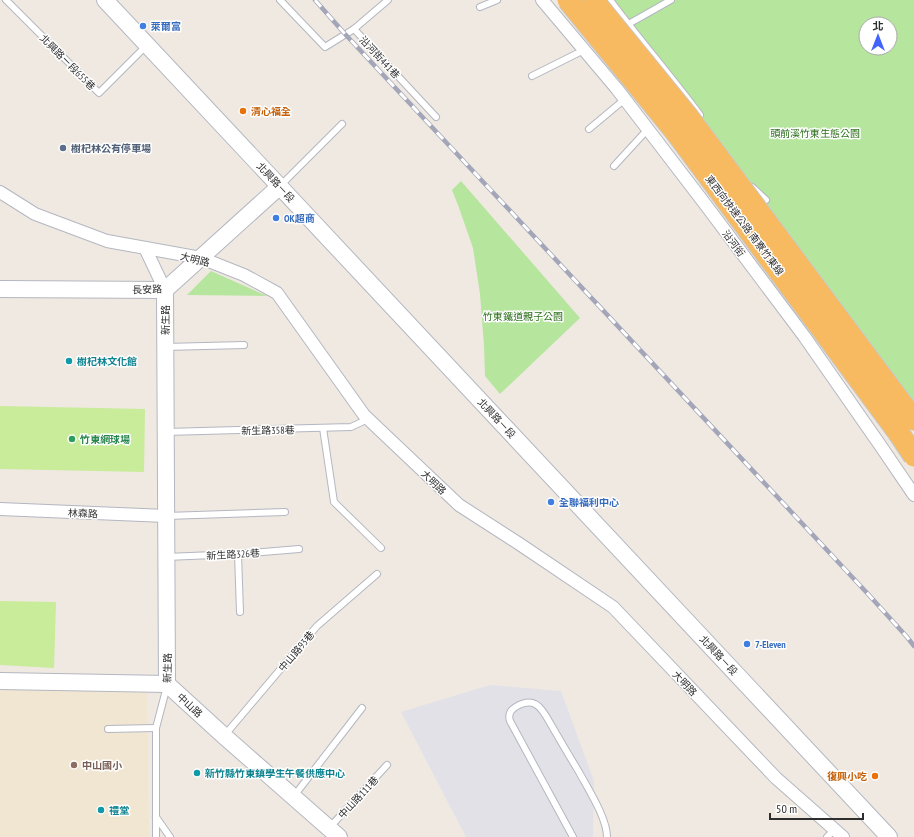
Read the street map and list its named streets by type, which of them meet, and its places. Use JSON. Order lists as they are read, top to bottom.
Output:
{
  "streets": {
    "highway": ["東西向快速公路 南寮竹東線"],
    "street": [
      "北興路ㄧ段",
      "沿河街",
      "大明路",
      "長安路",
      "新生路",
      "林森路",
      "中山路"
    ],
    "lane": [
      "沿河街441巷",
      "北興路ㄧ段655巷",
      "新生路358巷",
      "新生路326巷",
      "中山路93巷",
      "中山路111巷"
    ]
  },
  "crossings": [
    ["北興路ㄧ段655巷", "北興路ㄧ段"],
    ["北興路ㄧ段", "長安路"],
    ["大明路", "長安路"],
    ["大明路", "新生路"],
    ["大明路", "新生路358巷"],
    ["長安路", "新生路"],
    ["新生路", "新生路358巷"],
    ["新生路", "林森路"],
    ["新生路", "新生路326巷"],
    ["新生路", "中山路"],
    ["中山路93巷", "中山路"],
    ["中山路", "中山路111巷"]
  ],
  "parks": ["頭前溪竹東生態公園", "竹東鐵道親子公園"],
  "places": [
    "萊爾富",
    "清心福全",
    "樹杞林公有停車場",
    "OK超商",
    "樹杞林文化館",
    "竹東網球場",
    "全聯福利中心",
    "7-Eleven",
    "中山國小",
    "新竹縣竹東鎮學生午餐供應中心",
    "復興小吃",
    "禮堂"
  ],
  "scale_bar": "50 m",
  "north": "top"
}
